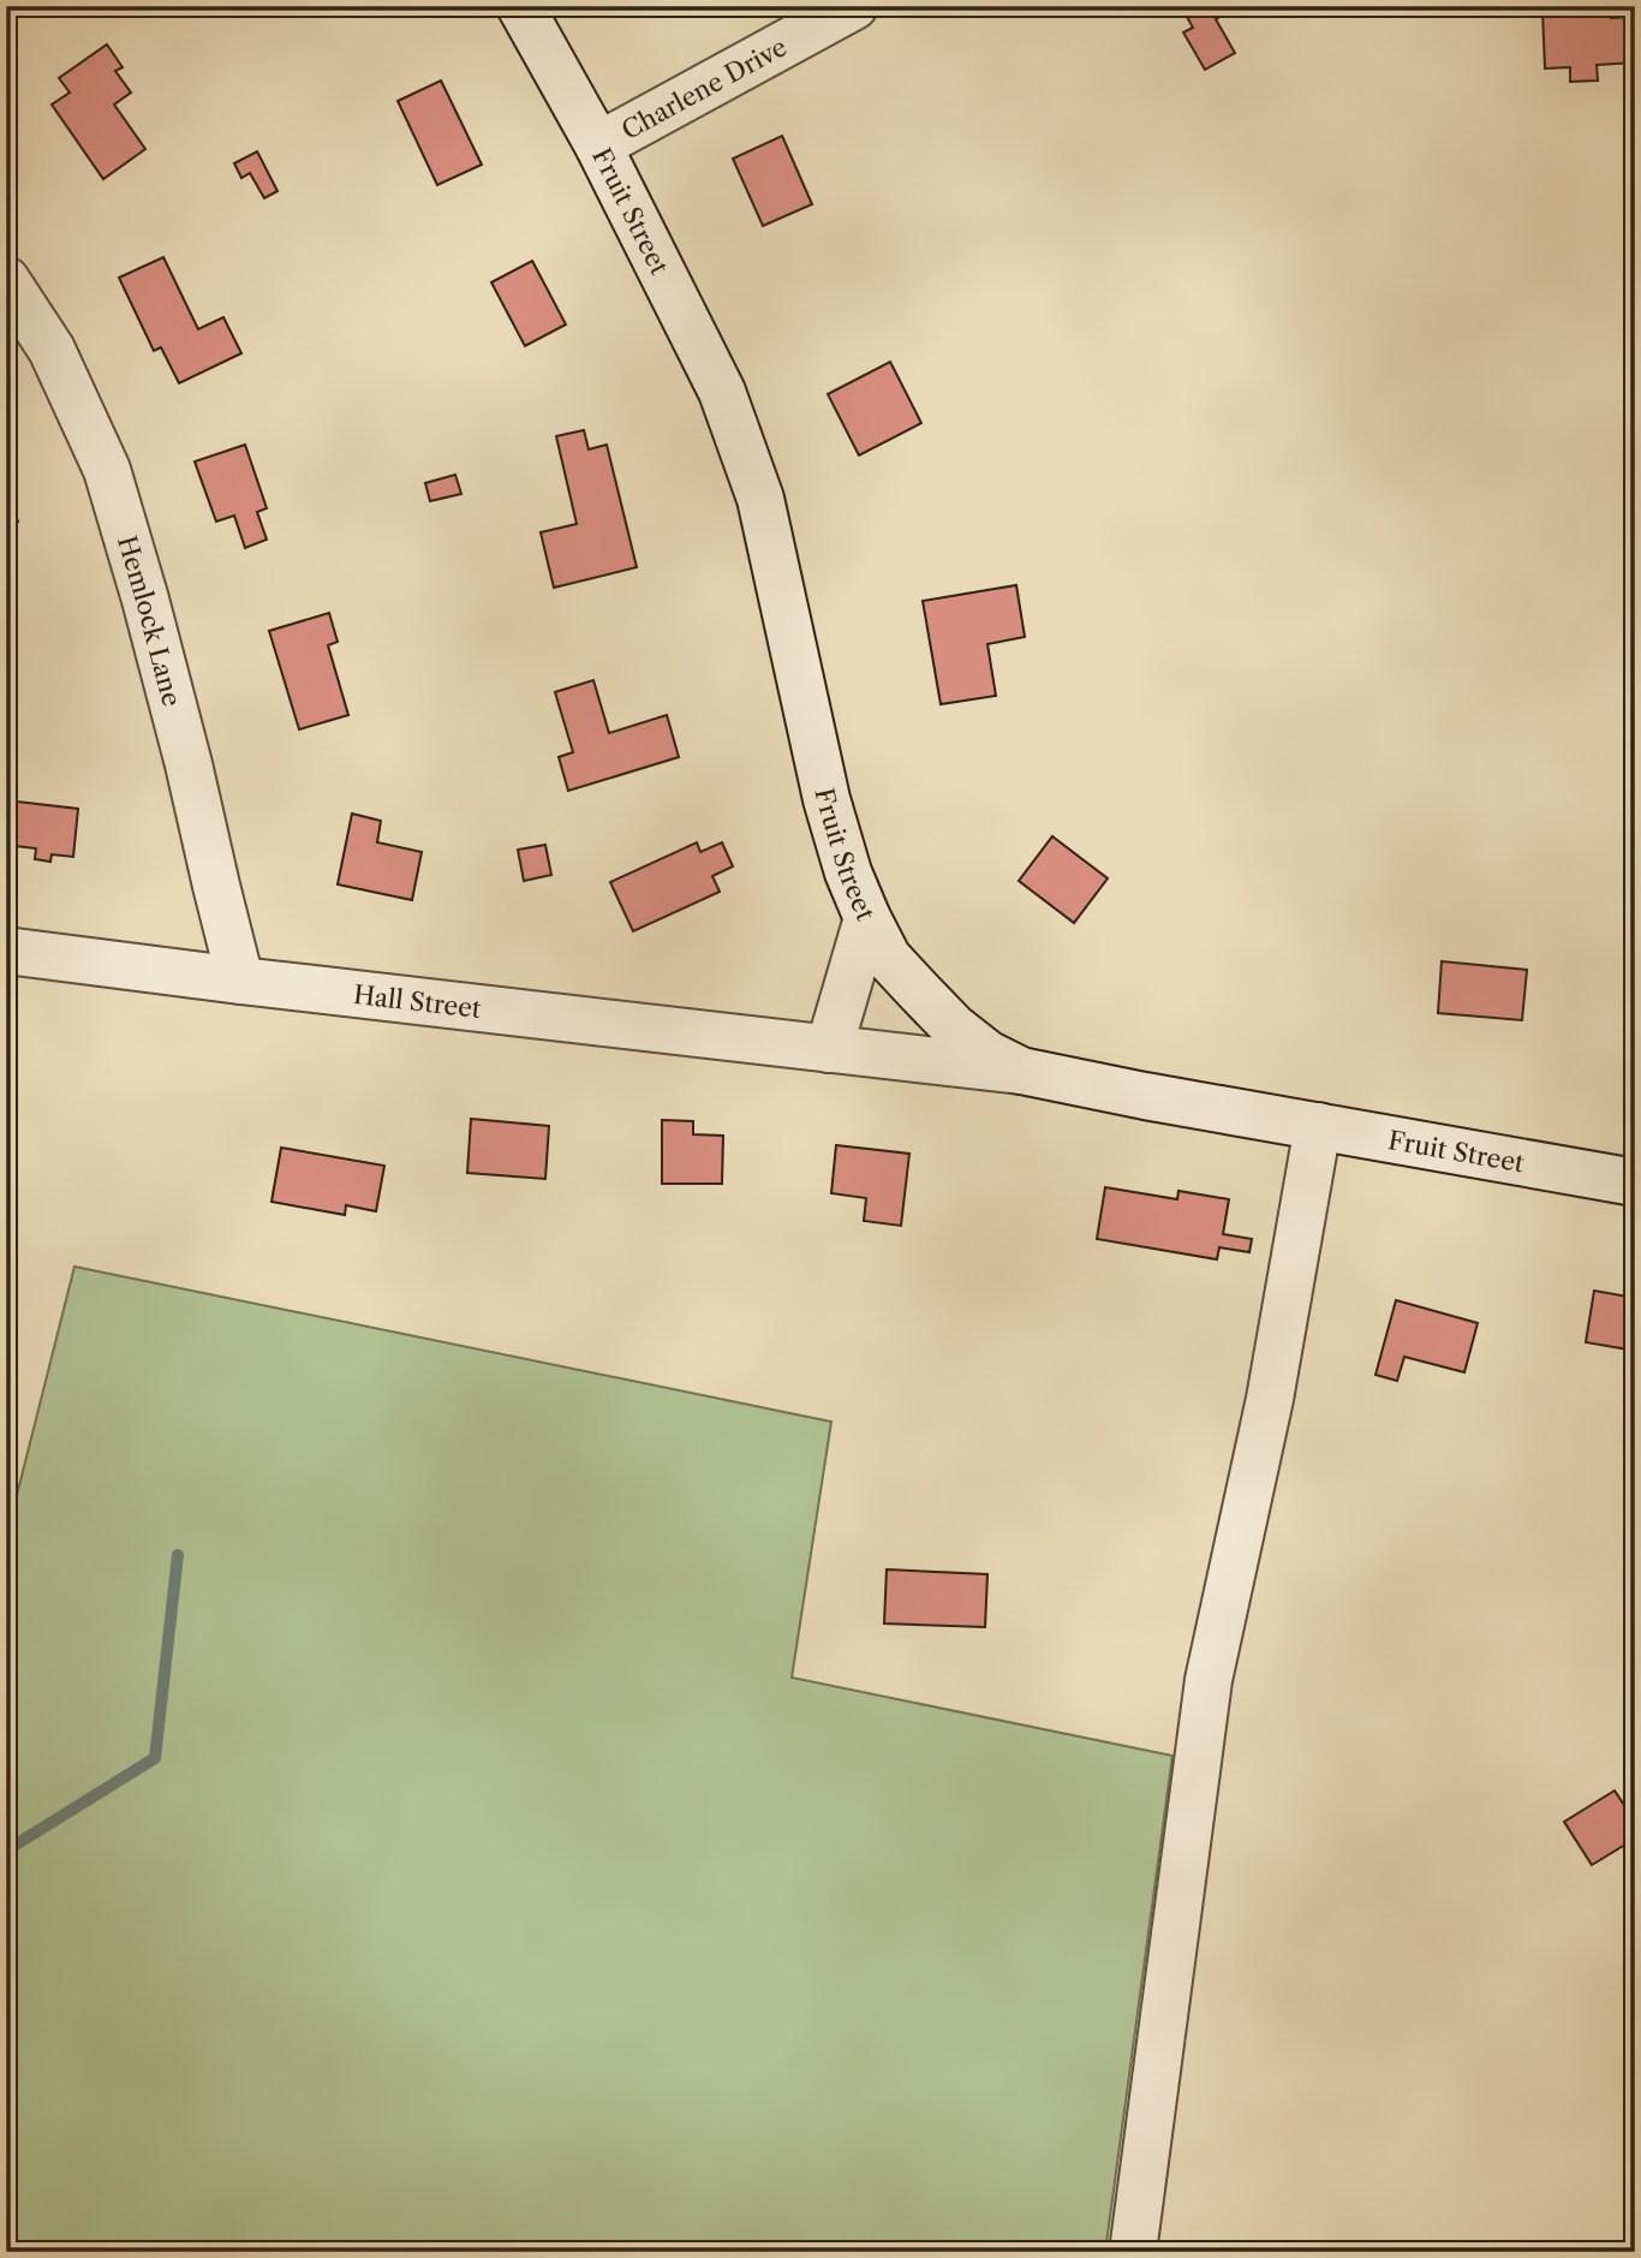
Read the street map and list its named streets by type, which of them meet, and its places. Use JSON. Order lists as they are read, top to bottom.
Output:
{
  "streets": {
    "street": [
      "Charlene Drive",
      "Fruit Street",
      "Hemlock Lane",
      "Hall Street"
    ]
  },
  "crossings": [
    ["Charlene Drive", "Fruit Street"],
    ["Fruit Street", "Hall Street"],
    ["Hemlock Lane", "Hall Street"]
  ]
}
